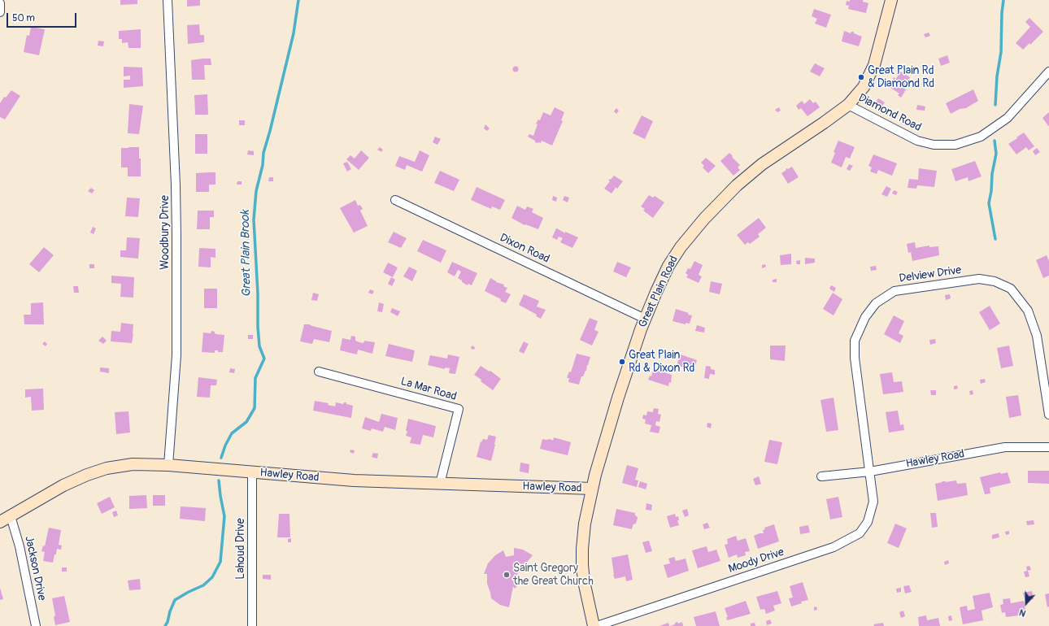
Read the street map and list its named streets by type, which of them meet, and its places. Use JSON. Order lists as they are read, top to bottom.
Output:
{
  "streets": {
    "street": [
      "Diamond Road",
      "Woodbury Drive",
      "Dixon Road",
      "Delview Drive",
      "Great Plain Road",
      "La Mar Road",
      "Hawley Road",
      "Lahoud Drive",
      "Moody Drive",
      "Jackson Drive"
    ]
  },
  "crossings": [
    ["Diamond Road", "Great Plain Road"],
    ["Woodbury Drive", "Hawley Road"],
    ["Dixon Road", "Great Plain Road"],
    ["Delview Drive", "Hawley Road"],
    ["Delview Drive", "Moody Drive"],
    ["Great Plain Road", "Hawley Road"],
    ["La Mar Road", "Hawley Road"],
    ["Hawley Road", "Lahoud Drive"],
    ["Hawley Road", "Moody Drive"],
    ["Hawley Road", "Jackson Drive"]
  ],
  "water": ["Great Plain Brook"],
  "places": ["Great Plain Rd & Diamond Rd", "Great Plain Rd & Dixon Rd", "Saint Gregory the Great Church"],
  "scale_bar": "50 m",
  "north": "bottom"
}
